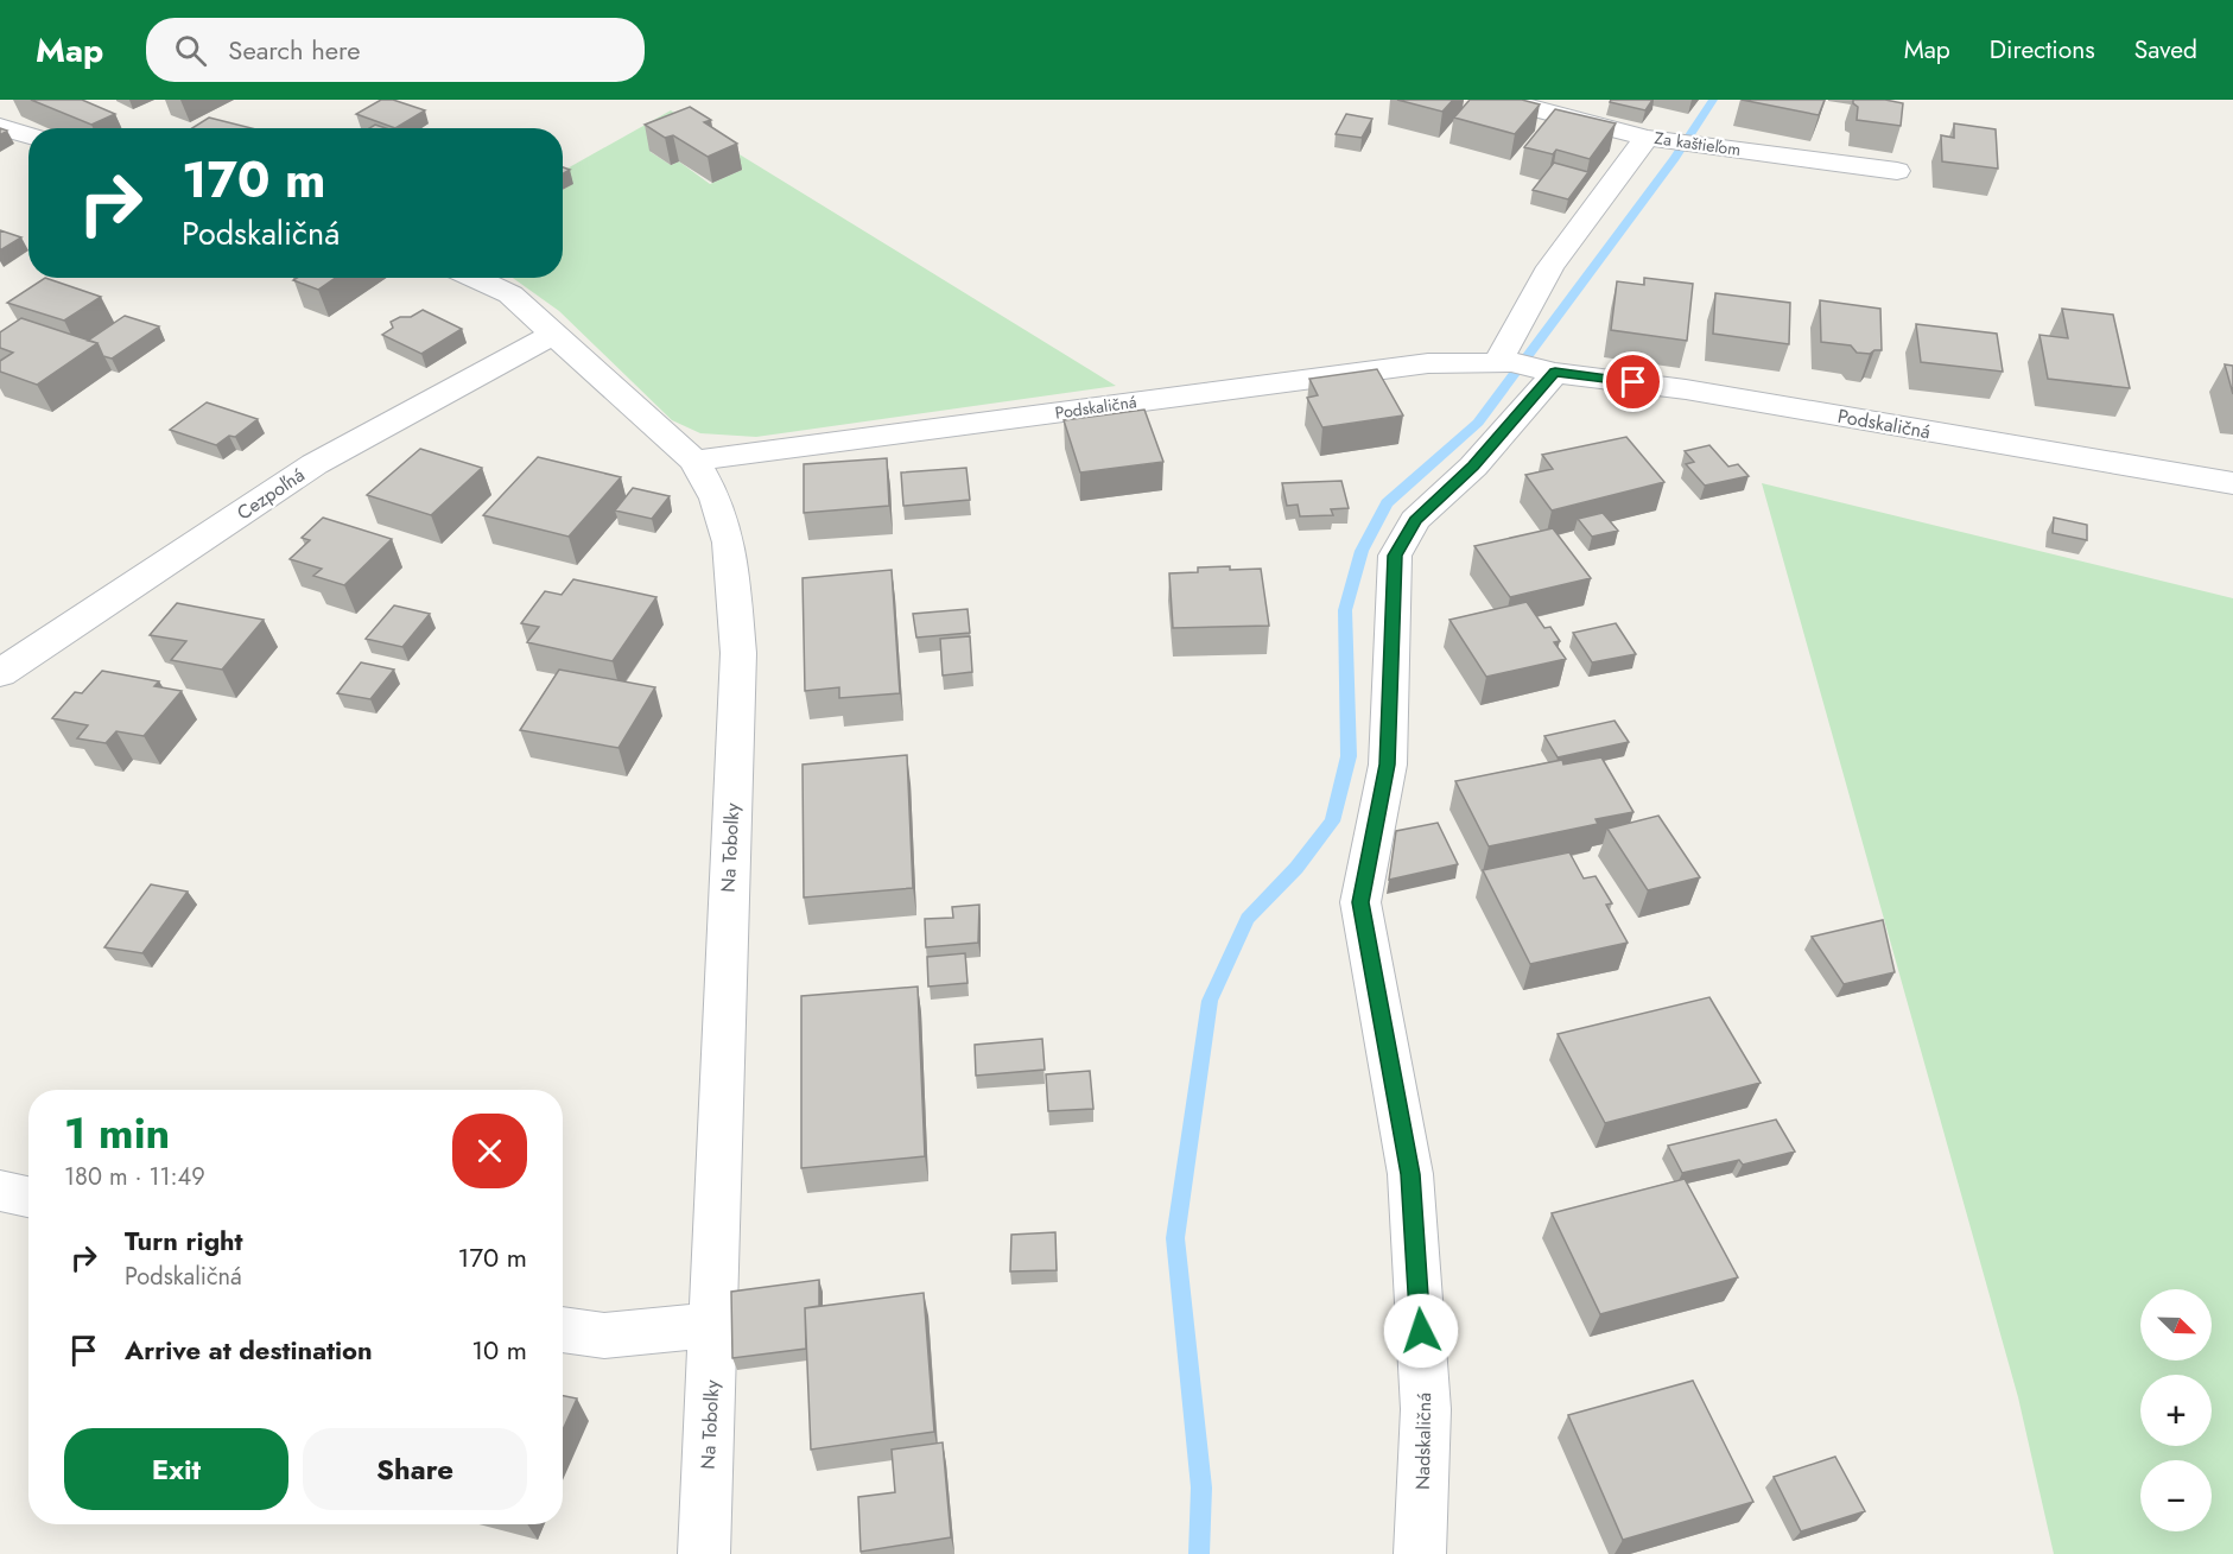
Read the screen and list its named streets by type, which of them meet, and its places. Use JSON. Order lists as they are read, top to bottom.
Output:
{
  "streets": {
    "street": [
      "Za kaštieľom",
      "Podskaličná",
      "Cezpoľná",
      "Na Tobolky",
      "Nadskaličná"
    ]
  },
  "crossings": [
    ["Za kaštieľom", "Nadskaličná"],
    ["Podskaličná", "Na Tobolky"],
    ["Podskaličná", "Nadskaličná"],
    ["Cezpoľná", "Na Tobolky"]
  ],
  "north": "bottom right",
  "page": {
    "header": "Map",
    "search": "Search here",
    "nav": ["Map", "Directions", "Saved"],
    "turn": ["170 m", "Podskaličná"],
    "heading": ["1 min", "180 m · 11:49"],
    "list": [
      {
        "name": "Turn right",
        "note": "Podskaličná",
        "value": "170 m"
      },
      {
        "name": "Arrive at destination",
        "value": "10 m"
      }
    ],
    "map_buttons": ["+", "−"],
    "buttons": ["Exit", "Share"]
  }
}
